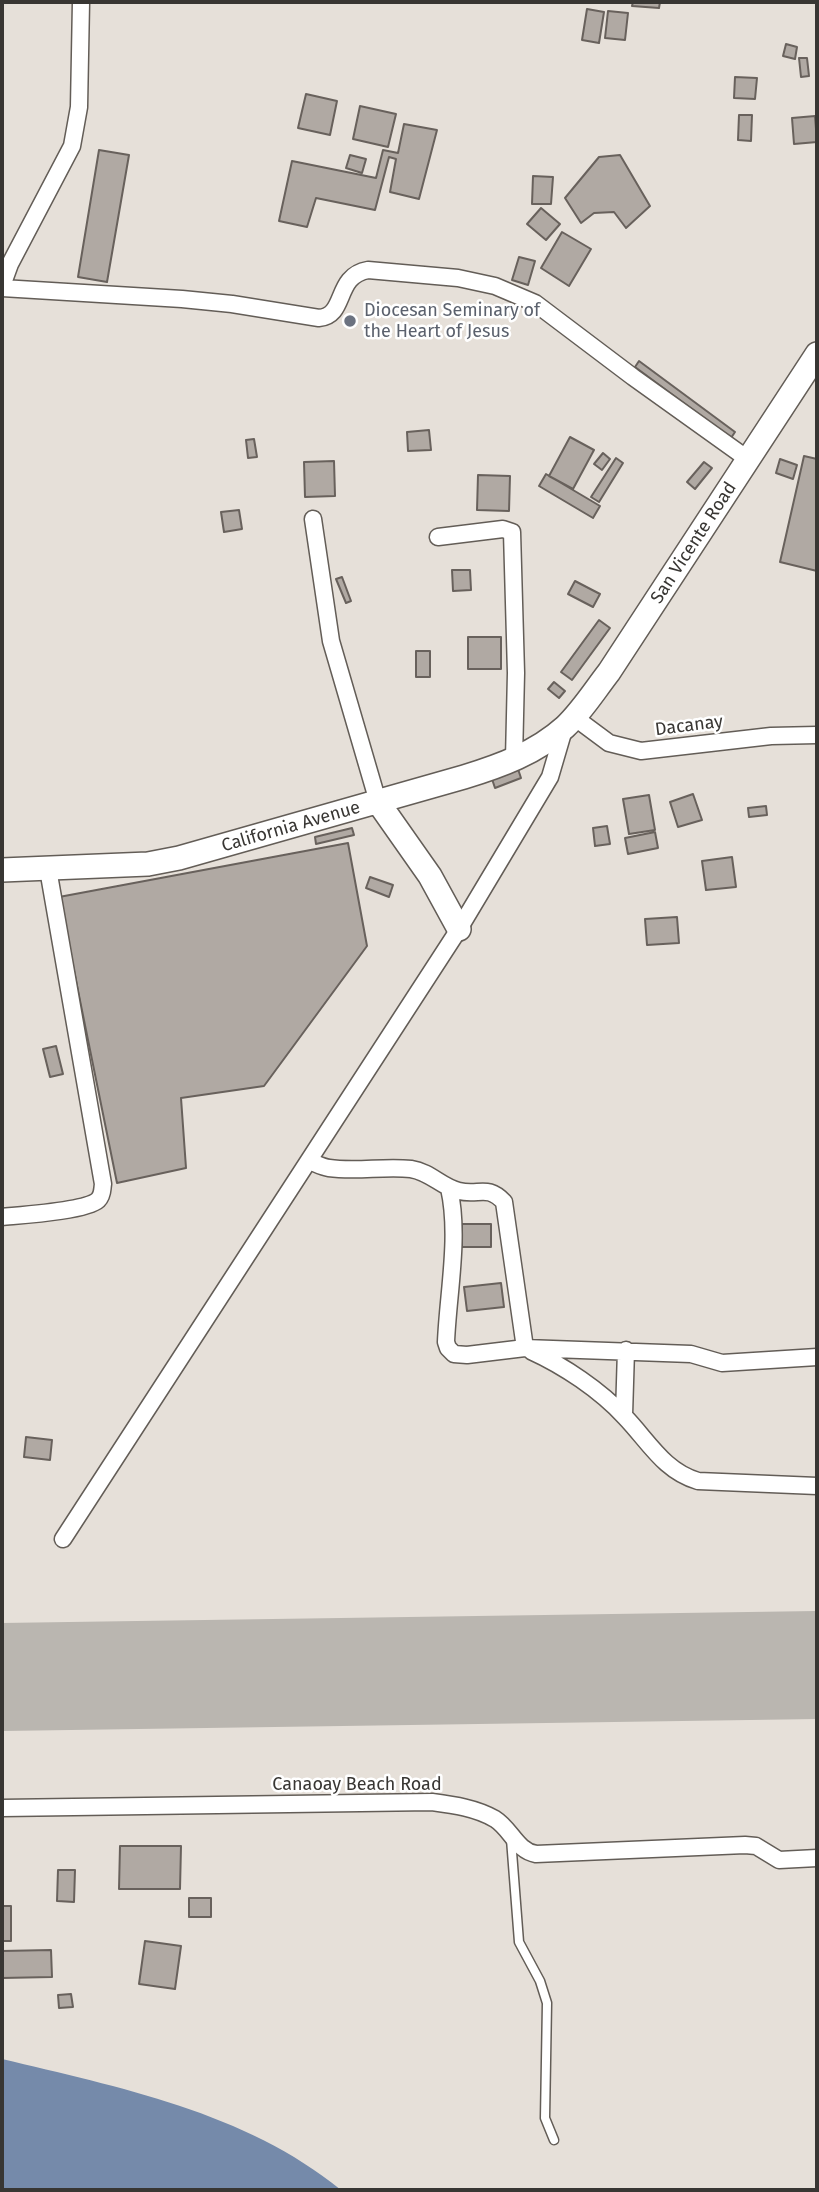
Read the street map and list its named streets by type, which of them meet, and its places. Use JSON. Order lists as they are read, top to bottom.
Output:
{
  "streets": {
    "street": [
      "San Vicente Road",
      "Dacanay",
      "California Avenue",
      "Canaoay Beach Road"
    ]
  },
  "crossings": [
    ["San Vicente Road", "Dacanay"],
    ["San Vicente Road", "California Avenue"],
    ["Dacanay", "California Avenue"]
  ],
  "places": ["Diocesan Seminary of the Heart of Jesus"]
}
